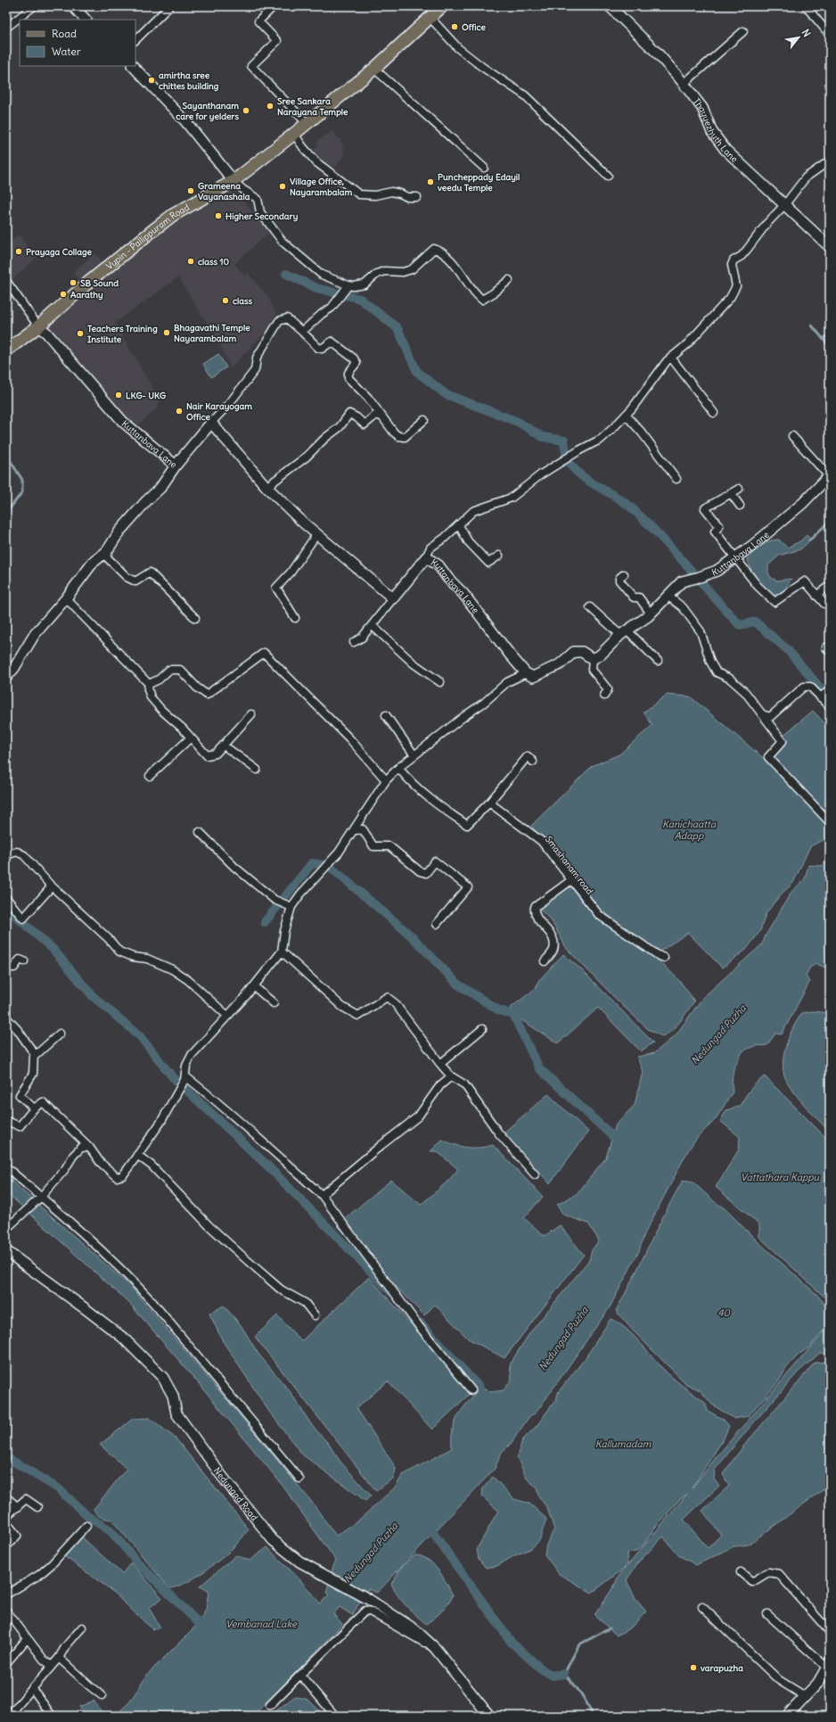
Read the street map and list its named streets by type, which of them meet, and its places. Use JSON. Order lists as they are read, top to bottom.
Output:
{
  "streets": {
    "main road": ["Vypin - Pallippuram Road"],
    "street": [
      "Thayyezhuth Lane",
      "Kuttanbava Lane",
      "Smashanam road",
      "Nedungad Road"
    ]
  },
  "crossings": [
    ["Vypin - Pallippuram Road", "Kuttanbava Lane"]
  ],
  "water": [
    "Kanichaatta Adapp",
    "Nedungad Puzha",
    "Vattathara Kappu",
    "40",
    "Kallumadam",
    "Vembanad Lake"
  ],
  "places": [
    "Office",
    "amirtha sree chittes building",
    "Sree Sankara Narayana Temple",
    "Sayanthanam care for yelders",
    "Puncheppady Edayil veedu Temple",
    "Village Office, Nayarambalam",
    "Grameena Vayanashala",
    "Higher Secondary",
    "Prayaga Collage",
    "class 10",
    "SB Sound",
    "Aarathy",
    "class",
    "Bhagavathi Temple Nayarambalam",
    "Teachers Training Institute",
    "LKG- UKG",
    "Nair Karayogam Office",
    "varapuzha"
  ],
  "legend": ["Road", "Water"],
  "north": "top right"
}
